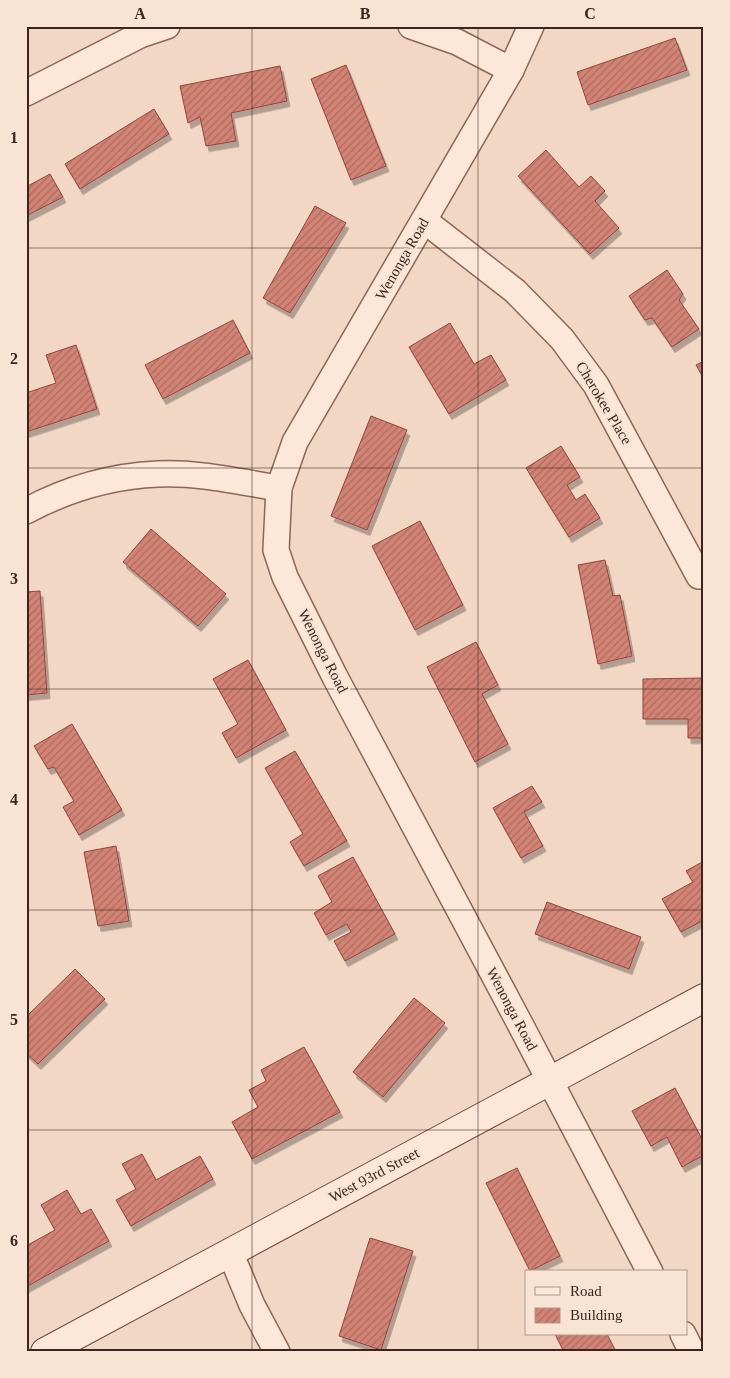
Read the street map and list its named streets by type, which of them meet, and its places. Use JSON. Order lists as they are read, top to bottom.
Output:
{
  "streets": {
    "street": ["Wenonga Road", "Cherokee Place", "West 93rd Street"]
  },
  "crossings": [
    ["Wenonga Road", "Cherokee Place"],
    ["Wenonga Road", "West 93rd Street"]
  ],
  "legend": ["Road", "Building"],
  "grid": {
    "columns": ["A", "B", "C"],
    "rows": [
      "1",
      "2",
      "3",
      "4",
      "5",
      "6"
    ]
  }
}
